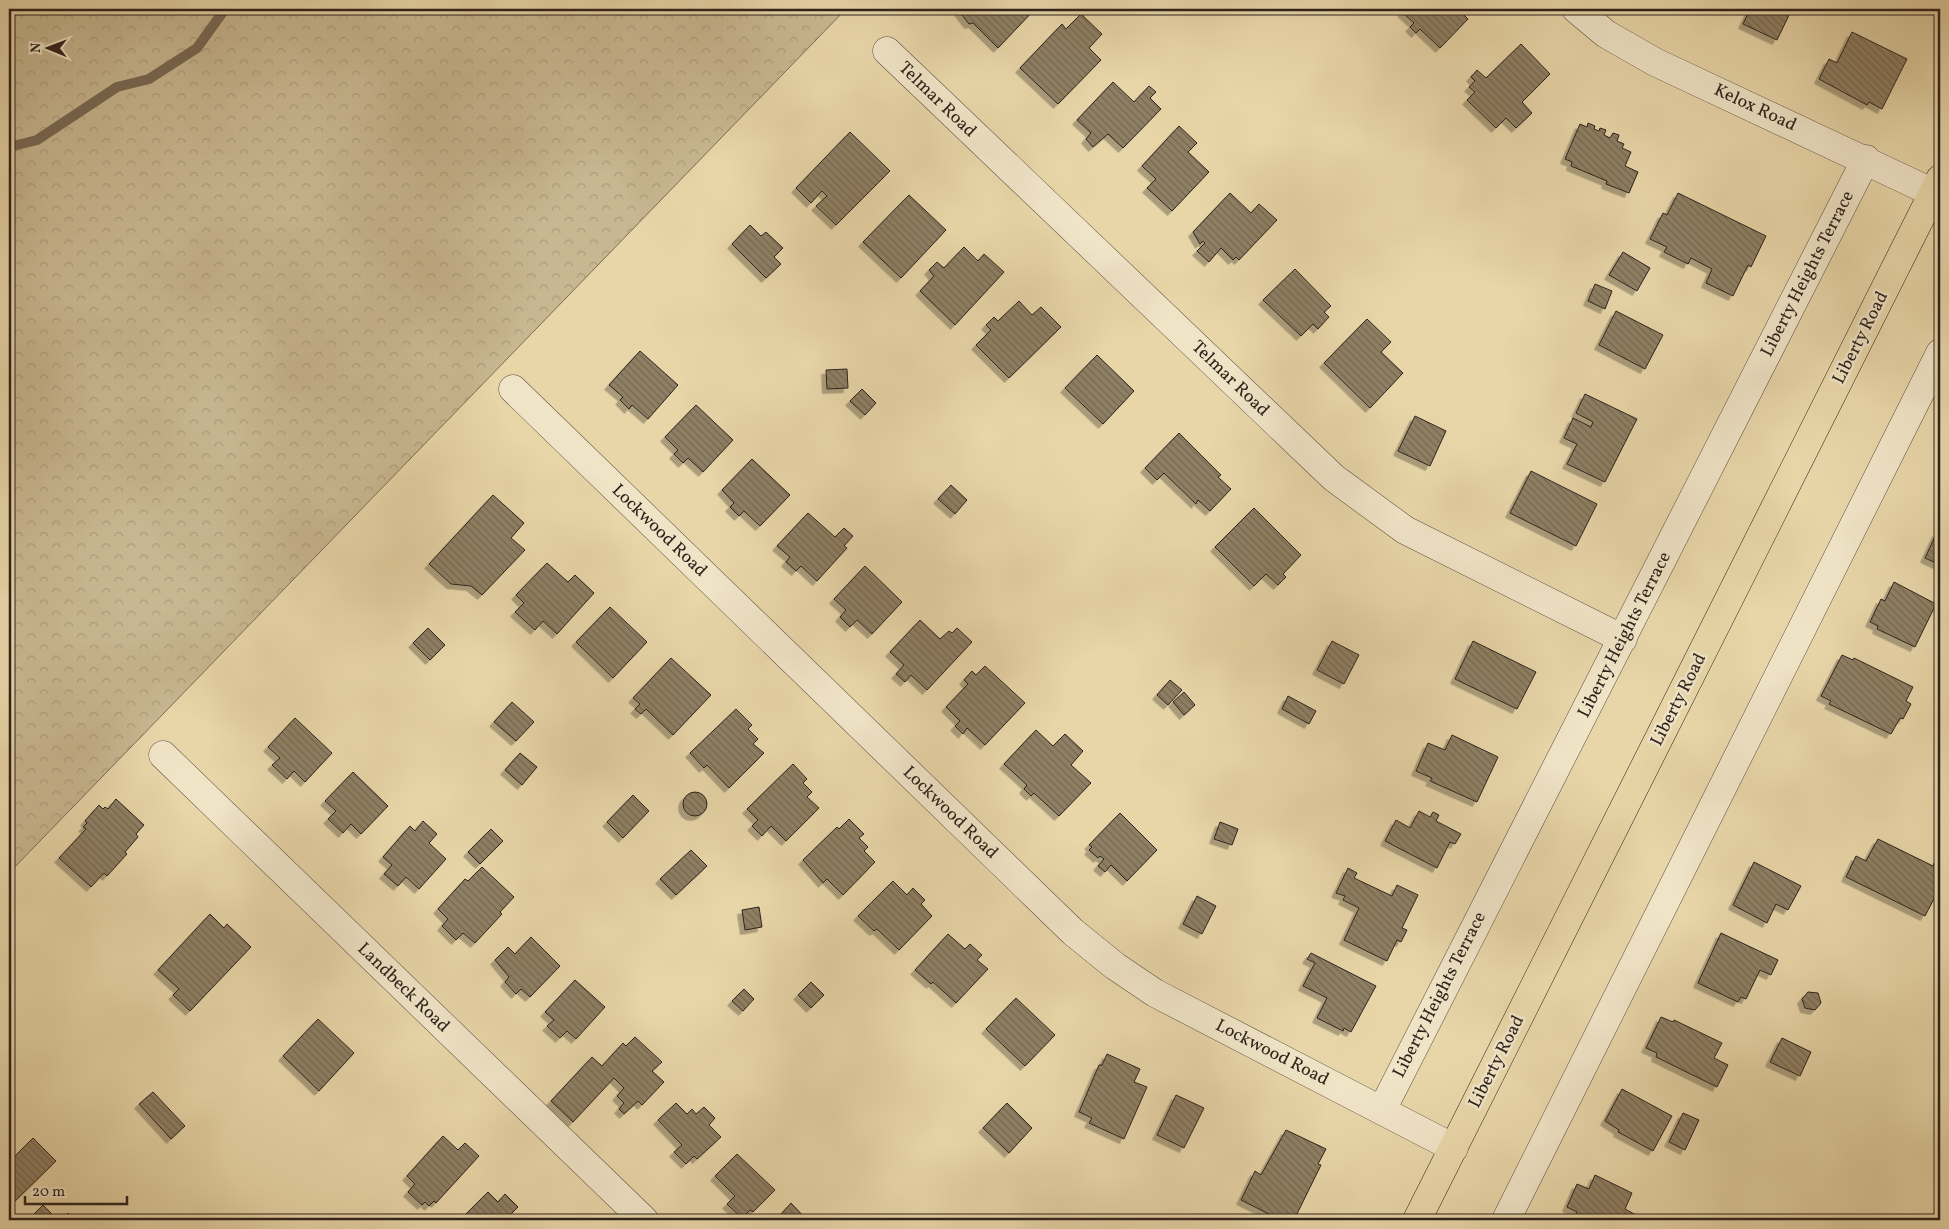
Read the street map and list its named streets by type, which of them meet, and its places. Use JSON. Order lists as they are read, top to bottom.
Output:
{
  "streets": {
    "main road": ["Liberty Road"],
    "street": [
      "Telmar Road",
      "Kelox Road",
      "Liberty Heights Terrace",
      "Lockwood Road",
      "Landbeck Road"
    ]
  },
  "crossings": [
    ["Telmar Road", "Liberty Heights Terrace"],
    ["Kelox Road", "Liberty Heights Terrace"],
    ["Kelox Road", "Liberty Road"],
    ["Liberty Heights Terrace", "Lockwood Road"],
    ["Liberty Road", "Lockwood Road"]
  ],
  "scale_bar": "20 m",
  "north": "left"
}
